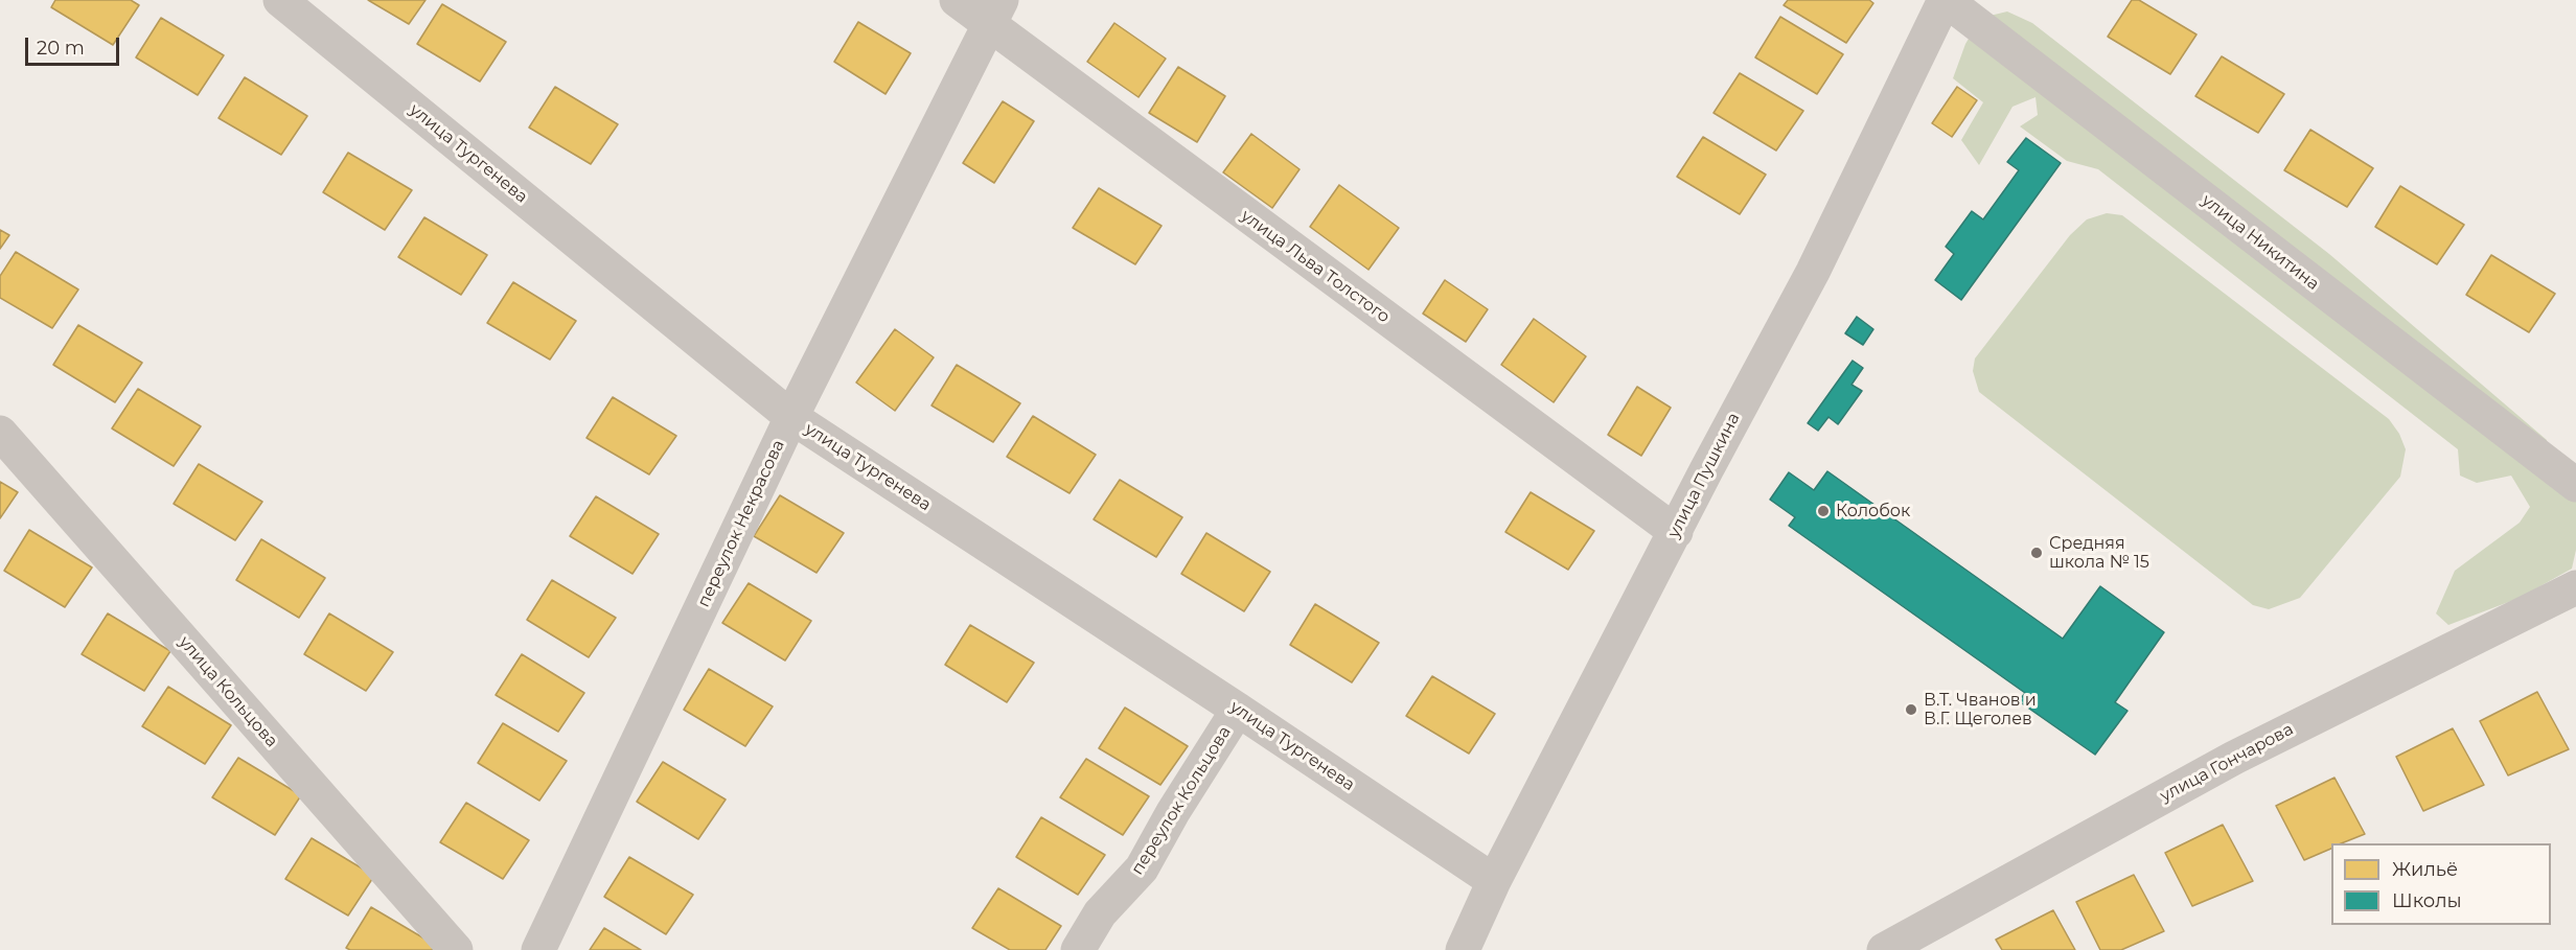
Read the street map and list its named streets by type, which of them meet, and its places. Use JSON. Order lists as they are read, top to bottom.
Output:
{
  "streets": {
    "street": [
      "улица Тургенева",
      "улица Никитина",
      "улица Льва Толстого",
      "улица Пушкина",
      "переулок Некрасова",
      "улица Кольцова",
      "улица Гончарова",
      "переулок Кольцова"
    ]
  },
  "crossings": [
    ["улица Тургенева", "улица Пушкина"],
    ["улица Тургенева", "переулок Некрасова"],
    ["улица Тургенева", "переулок Кольцова"],
    ["улица Никитина", "улица Пушкина"],
    ["улица Льва Толстого", "улица Пушкина"],
    ["улица Льва Толстого", "переулок Некрасова"]
  ],
  "places": ["Колобок", "Средняя школа № 15", "В.Т. Чванов и В.Г. Щеголев"],
  "legend": ["Жильё", "Школы"],
  "scale_bar": "20 m"
}
